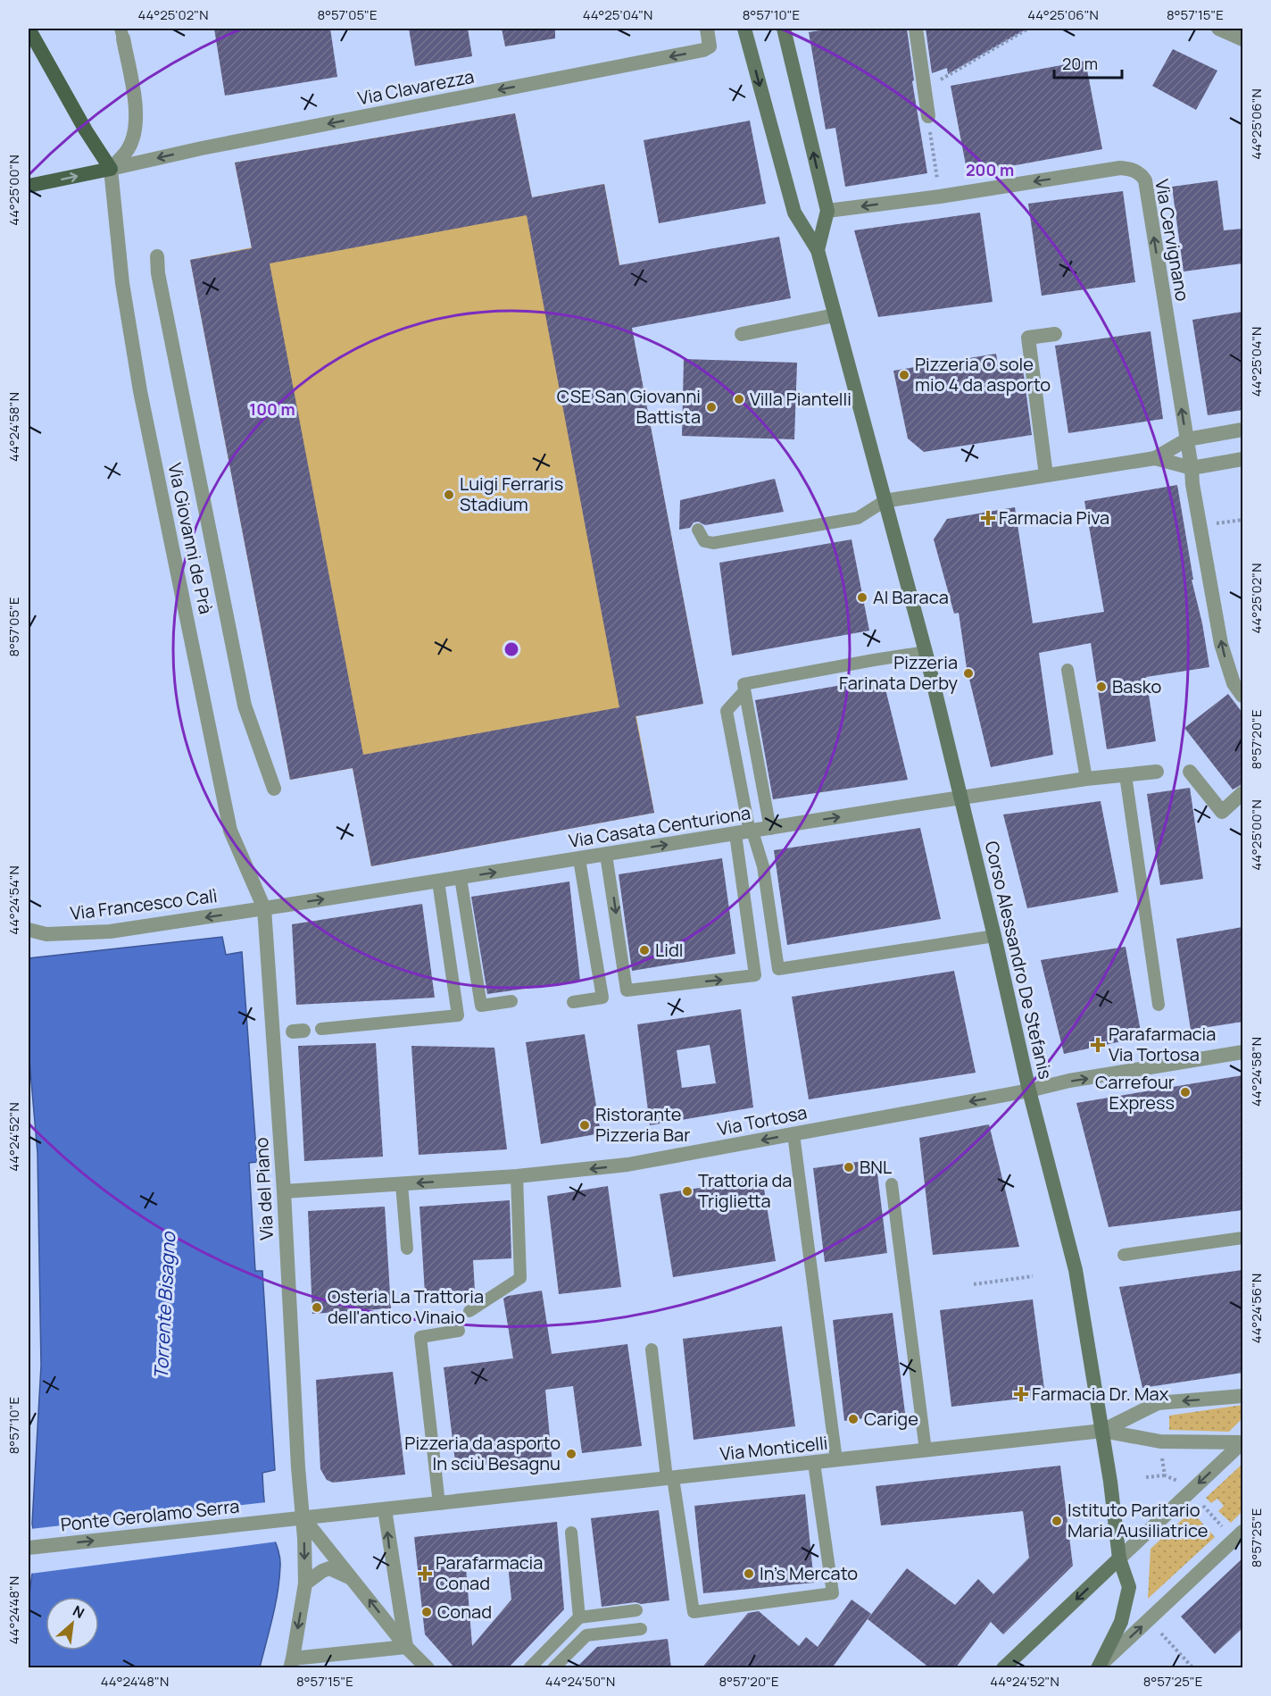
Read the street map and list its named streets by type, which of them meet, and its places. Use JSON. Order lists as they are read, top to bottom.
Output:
{
  "streets": {
    "main road": ["Corso Alessandro De Stefanis"],
    "street": [
      "Via Clavarezza",
      "Via Cervignano",
      "Via Giovanni de Prà",
      "Via Casata Centuriona",
      "Via Francesco Calì",
      "Via Tortosa",
      "Via del Piano",
      "Via Monticelli",
      "Ponte Gerolamo Serra"
    ]
  },
  "crossings": [
    ["Via Clavarezza", "Via Giovanni de Prà"],
    ["Via Cervignano", "Corso Alessandro De Stefanis"],
    ["Via Giovanni de Prà", "Via Casata Centuriona"],
    ["Via Giovanni de Prà", "Via Francesco Calì"],
    ["Via Giovanni de Prà", "Via del Piano"],
    ["Via Casata Centuriona", "Via Francesco Calì"],
    ["Via Casata Centuriona", "Corso Alessandro De Stefanis"],
    ["Via Casata Centuriona", "Via del Piano"],
    ["Via Francesco Calì", "Via del Piano"],
    ["Corso Alessandro De Stefanis", "Via Tortosa"],
    ["Corso Alessandro De Stefanis", "Via Monticelli"],
    ["Via Tortosa", "Via del Piano"],
    ["Via del Piano", "Via Monticelli"],
    ["Via del Piano", "Ponte Gerolamo Serra"],
    ["Via Monticelli", "Ponte Gerolamo Serra"]
  ],
  "one_way": [
    "Via Clavarezza",
    "Via Casata Centuriona",
    "Via Francesco Calì",
    "Ponte Gerolamo Serra"
  ],
  "water": ["Torrente Bisagno"],
  "places": {
    "other": [
      "Pizzeria O sole mio 4 da asporto",
      "Villa Piantelli",
      "CSE San Giovanni Battista",
      "Luigi Ferraris Stadium",
      "Al Baraca",
      "Pizzeria Farinata Derby",
      "Basko",
      "Lidl",
      "Carrefour Express",
      "Ristorante Pizzeria Bar",
      "BNL",
      "Trattoria da Triglietta",
      "Osteria La Trattoria dell'antico Vinaio",
      "Carige",
      "Pizzeria da asporto In sciù Besagnu",
      "Istituto Paritario Maria Ausiliatrice",
      "In's Mercato",
      "Conad"
    ],
    "health": [
      "Farmacia Piva",
      "Parafarmacia Via Tortosa",
      "Farmacia Dr. Max",
      "Parafarmacia Conad"
    ]
  },
  "scale_bar": "20 m",
  "north": "top right",
  "coordinates": [
    "44°25'02\"N",
    "8°57'05\"E",
    "44°25'04\"N",
    "8°57'10\"E",
    "44°25'06\"N",
    "8°57'15\"E",
    "44°25'00\"N",
    "44°24'58\"N",
    "8°57'20\"E",
    "44°24'54\"N",
    "44°24'52\"N",
    "44°24'56\"N",
    "8°57'25\"E",
    "44°24'48\"N",
    "44°24'50\"N"
  ],
  "rings": ["200 m", "100 m"]
}
